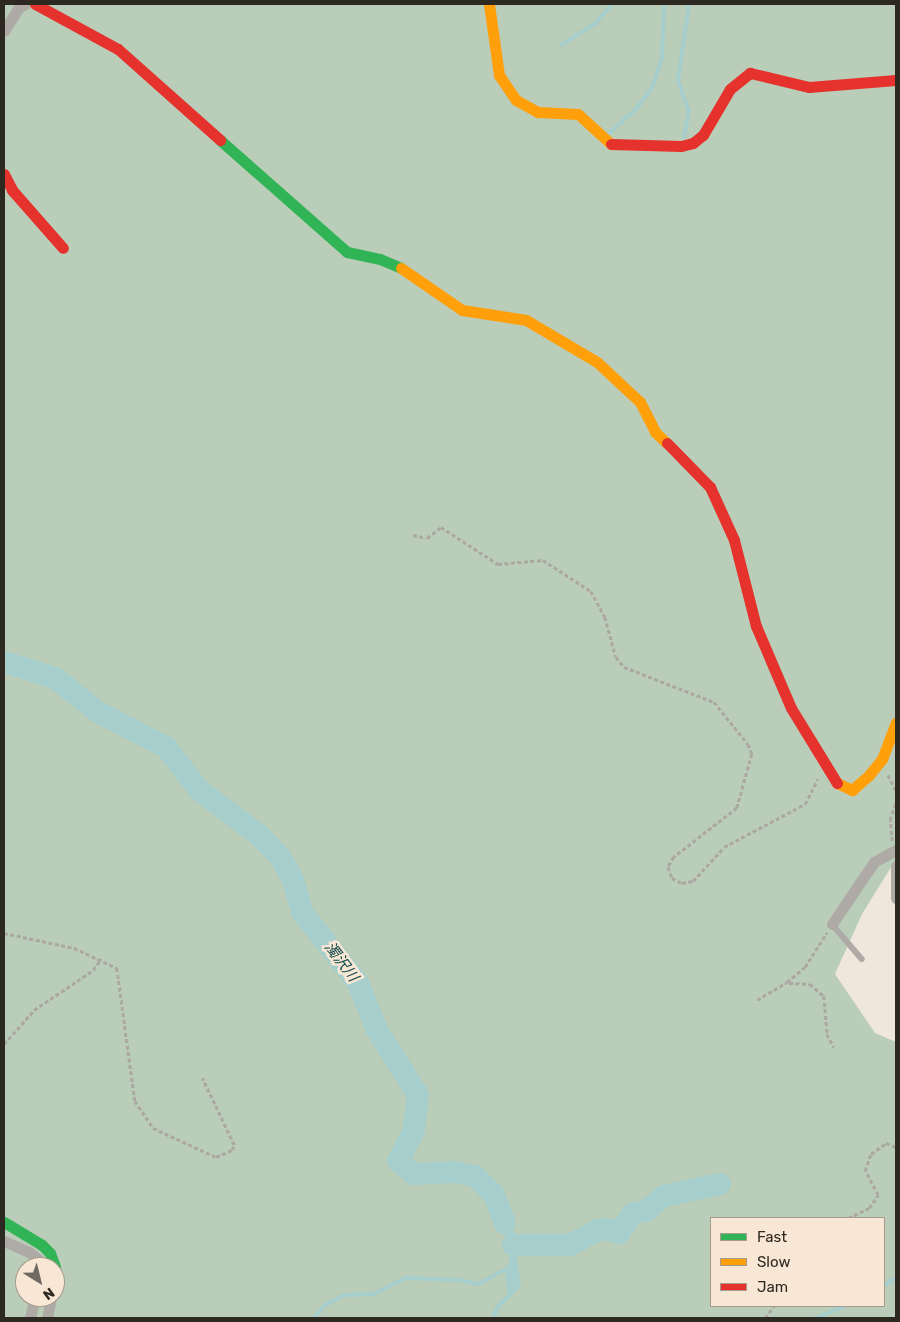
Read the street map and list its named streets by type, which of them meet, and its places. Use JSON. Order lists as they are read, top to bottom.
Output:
{
  "water": ["濁沢川"],
  "legend": ["Fast", "Slow", "Jam"],
  "north": "bottom right"
}
